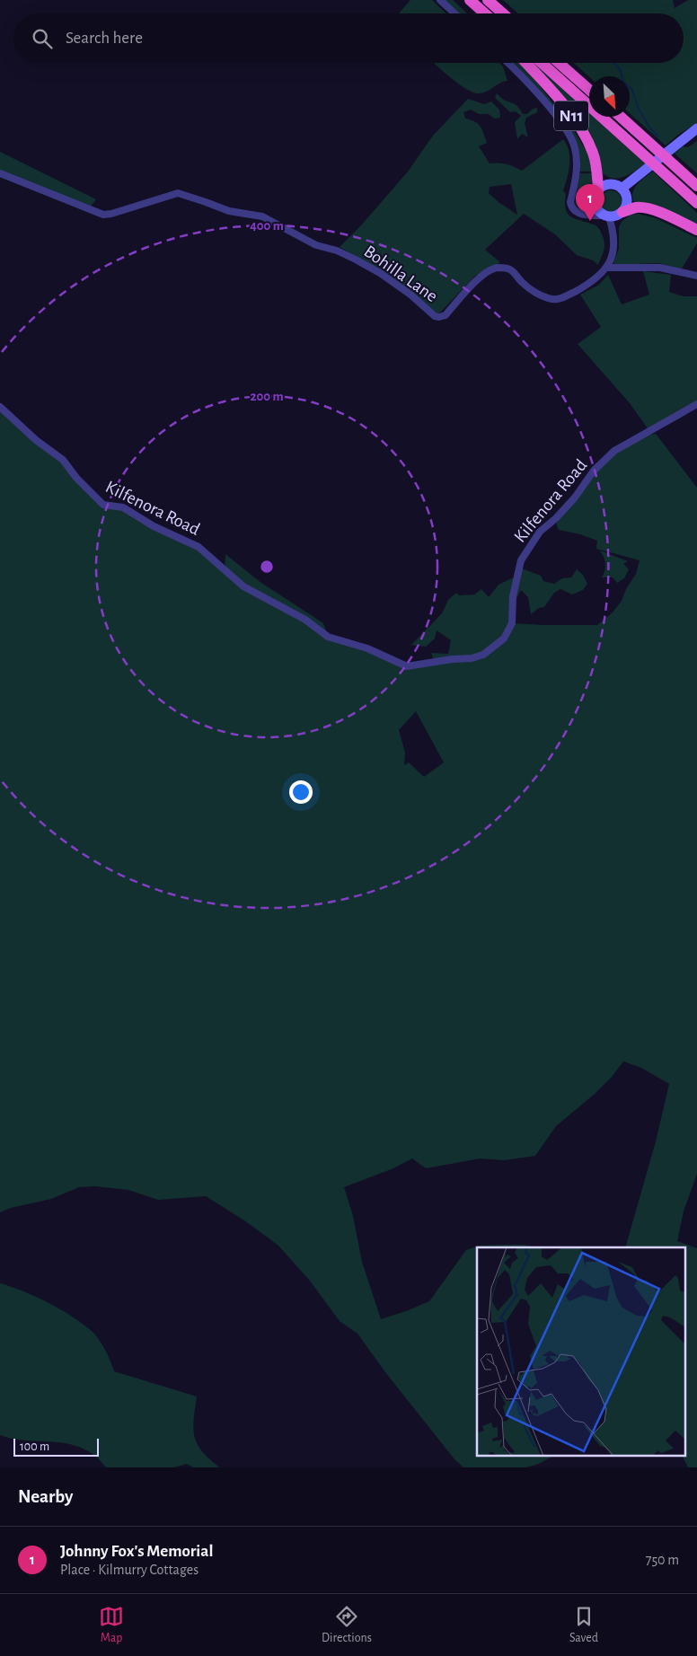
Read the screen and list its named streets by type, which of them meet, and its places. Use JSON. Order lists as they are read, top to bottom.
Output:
{
  "streets": {
    "highway": ["N11"],
    "street": ["Bohilla Lane", "Kilfenora Road"]
  },
  "crossings": [
    ["N11", "Bohilla Lane"]
  ],
  "scale_bar": "100 m",
  "north": "bottom right",
  "page": {
    "search": "Search here",
    "pins": "1",
    "scale": "100 m",
    "heading": "Nearby",
    "list": [
      {
        "mark": "1",
        "name": "Johnny Fox's Memorial",
        "note": "Place · Kilmurry Cottages",
        "value": "750 m"
      }
    ],
    "nav": ["Map", "Directions", "Saved"]
  },
  "rings": ["400 m", "200 m"]
}
